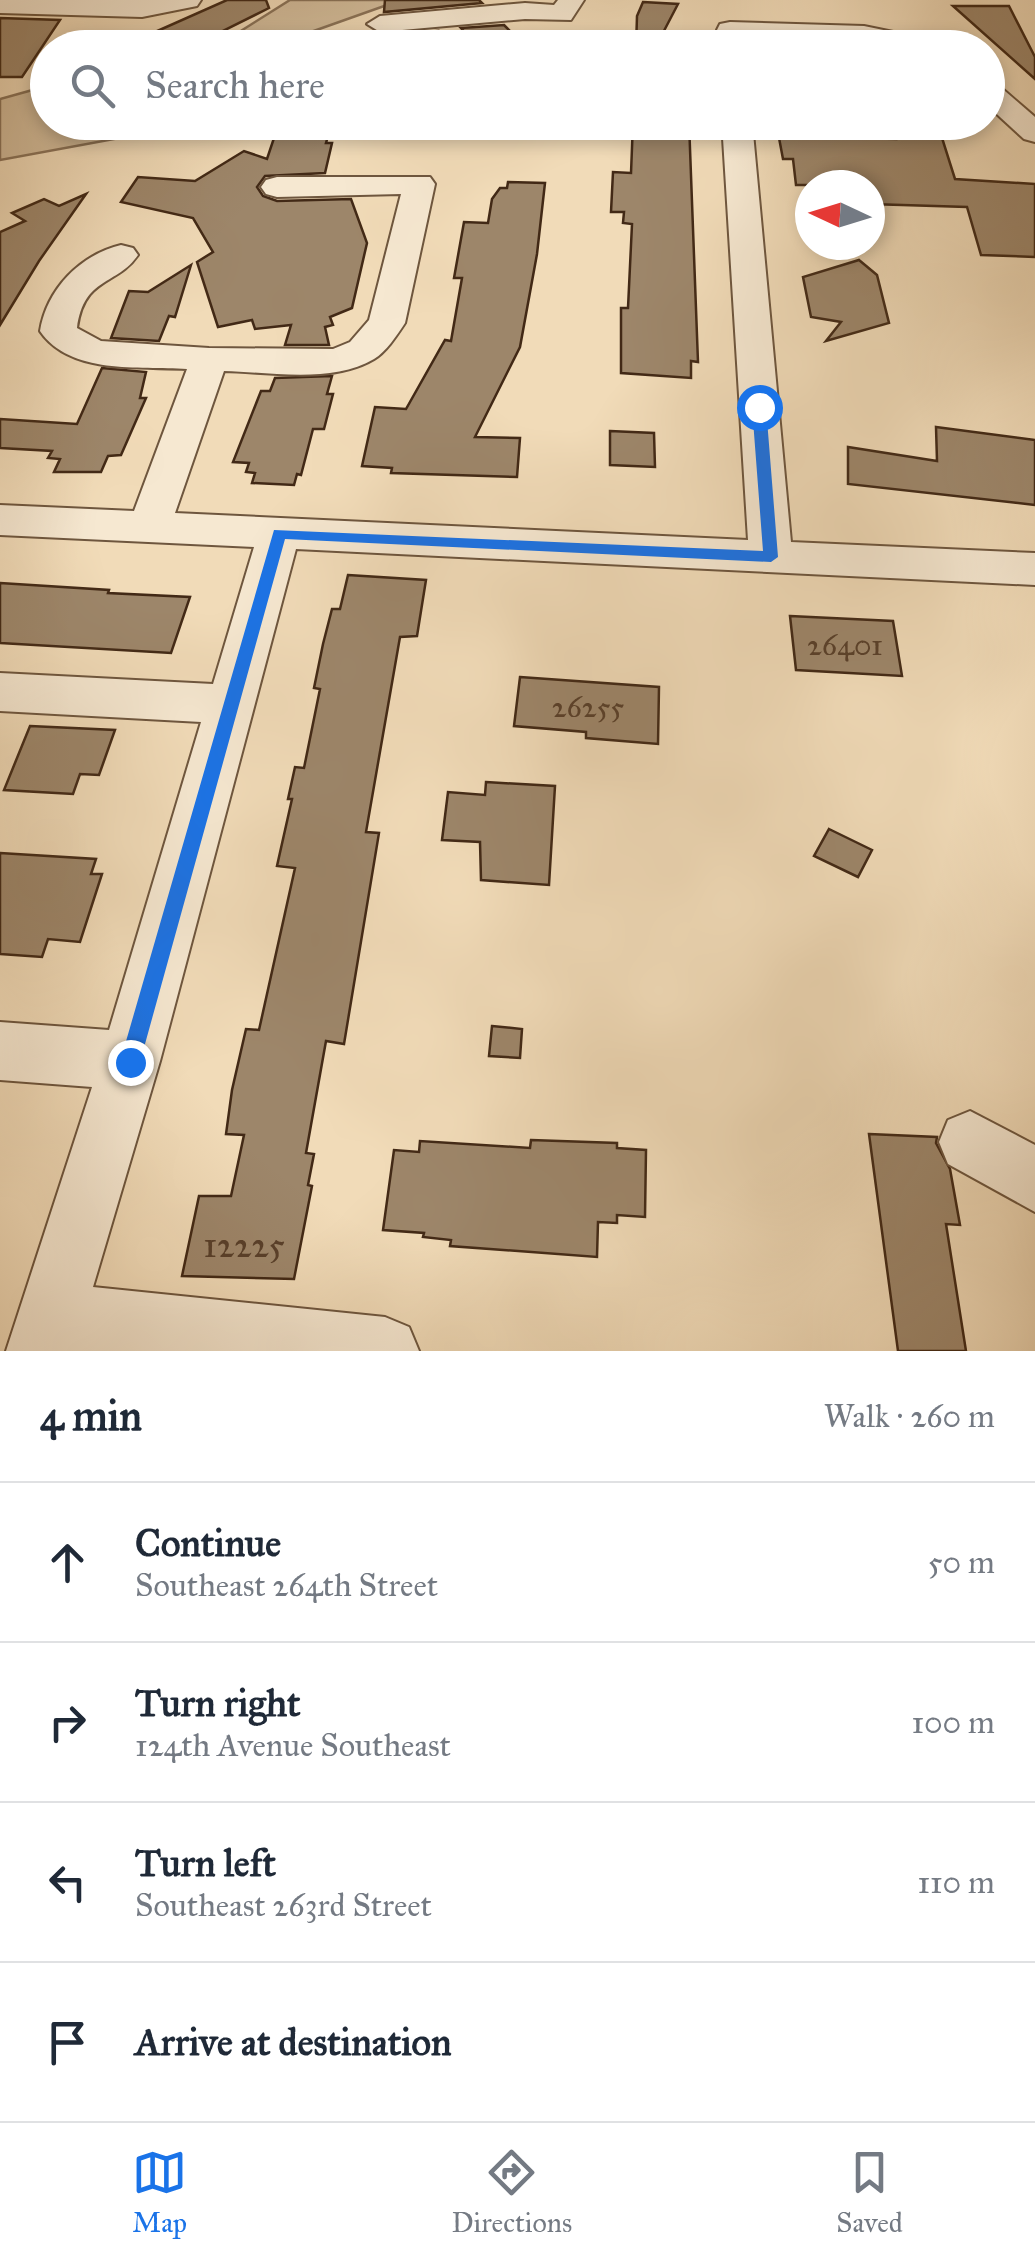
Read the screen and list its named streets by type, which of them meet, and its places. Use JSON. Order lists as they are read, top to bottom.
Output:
{
  "house_numbers": ["26401", "26255", "12225"],
  "north": "left",
  "page": {
    "search": "Search here",
    "heading": ["4 min", "Walk · 260 m"],
    "list": [
      ["Continue", "Southeast 264th Street", "50 m"],
      ["Turn right", "124th Avenue Southeast", "100 m"],
      ["Turn left", "Southeast 263rd Street", "110 m"],
      "Arrive at destination"
    ],
    "nav": ["Map", "Directions", "Saved"]
  }
}
